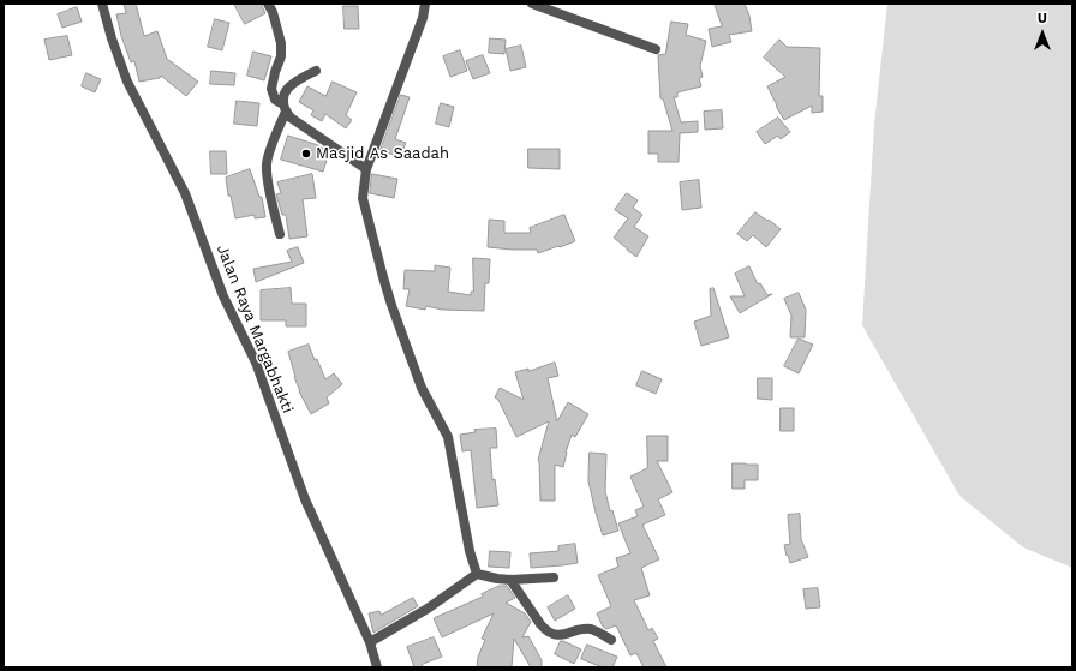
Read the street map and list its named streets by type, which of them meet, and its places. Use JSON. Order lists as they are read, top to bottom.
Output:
{
  "streets": {
    "street": ["Jalan Raya Margabhakti"]
  },
  "places": ["Masjid As Saadah"],
  "north": "top"
}
